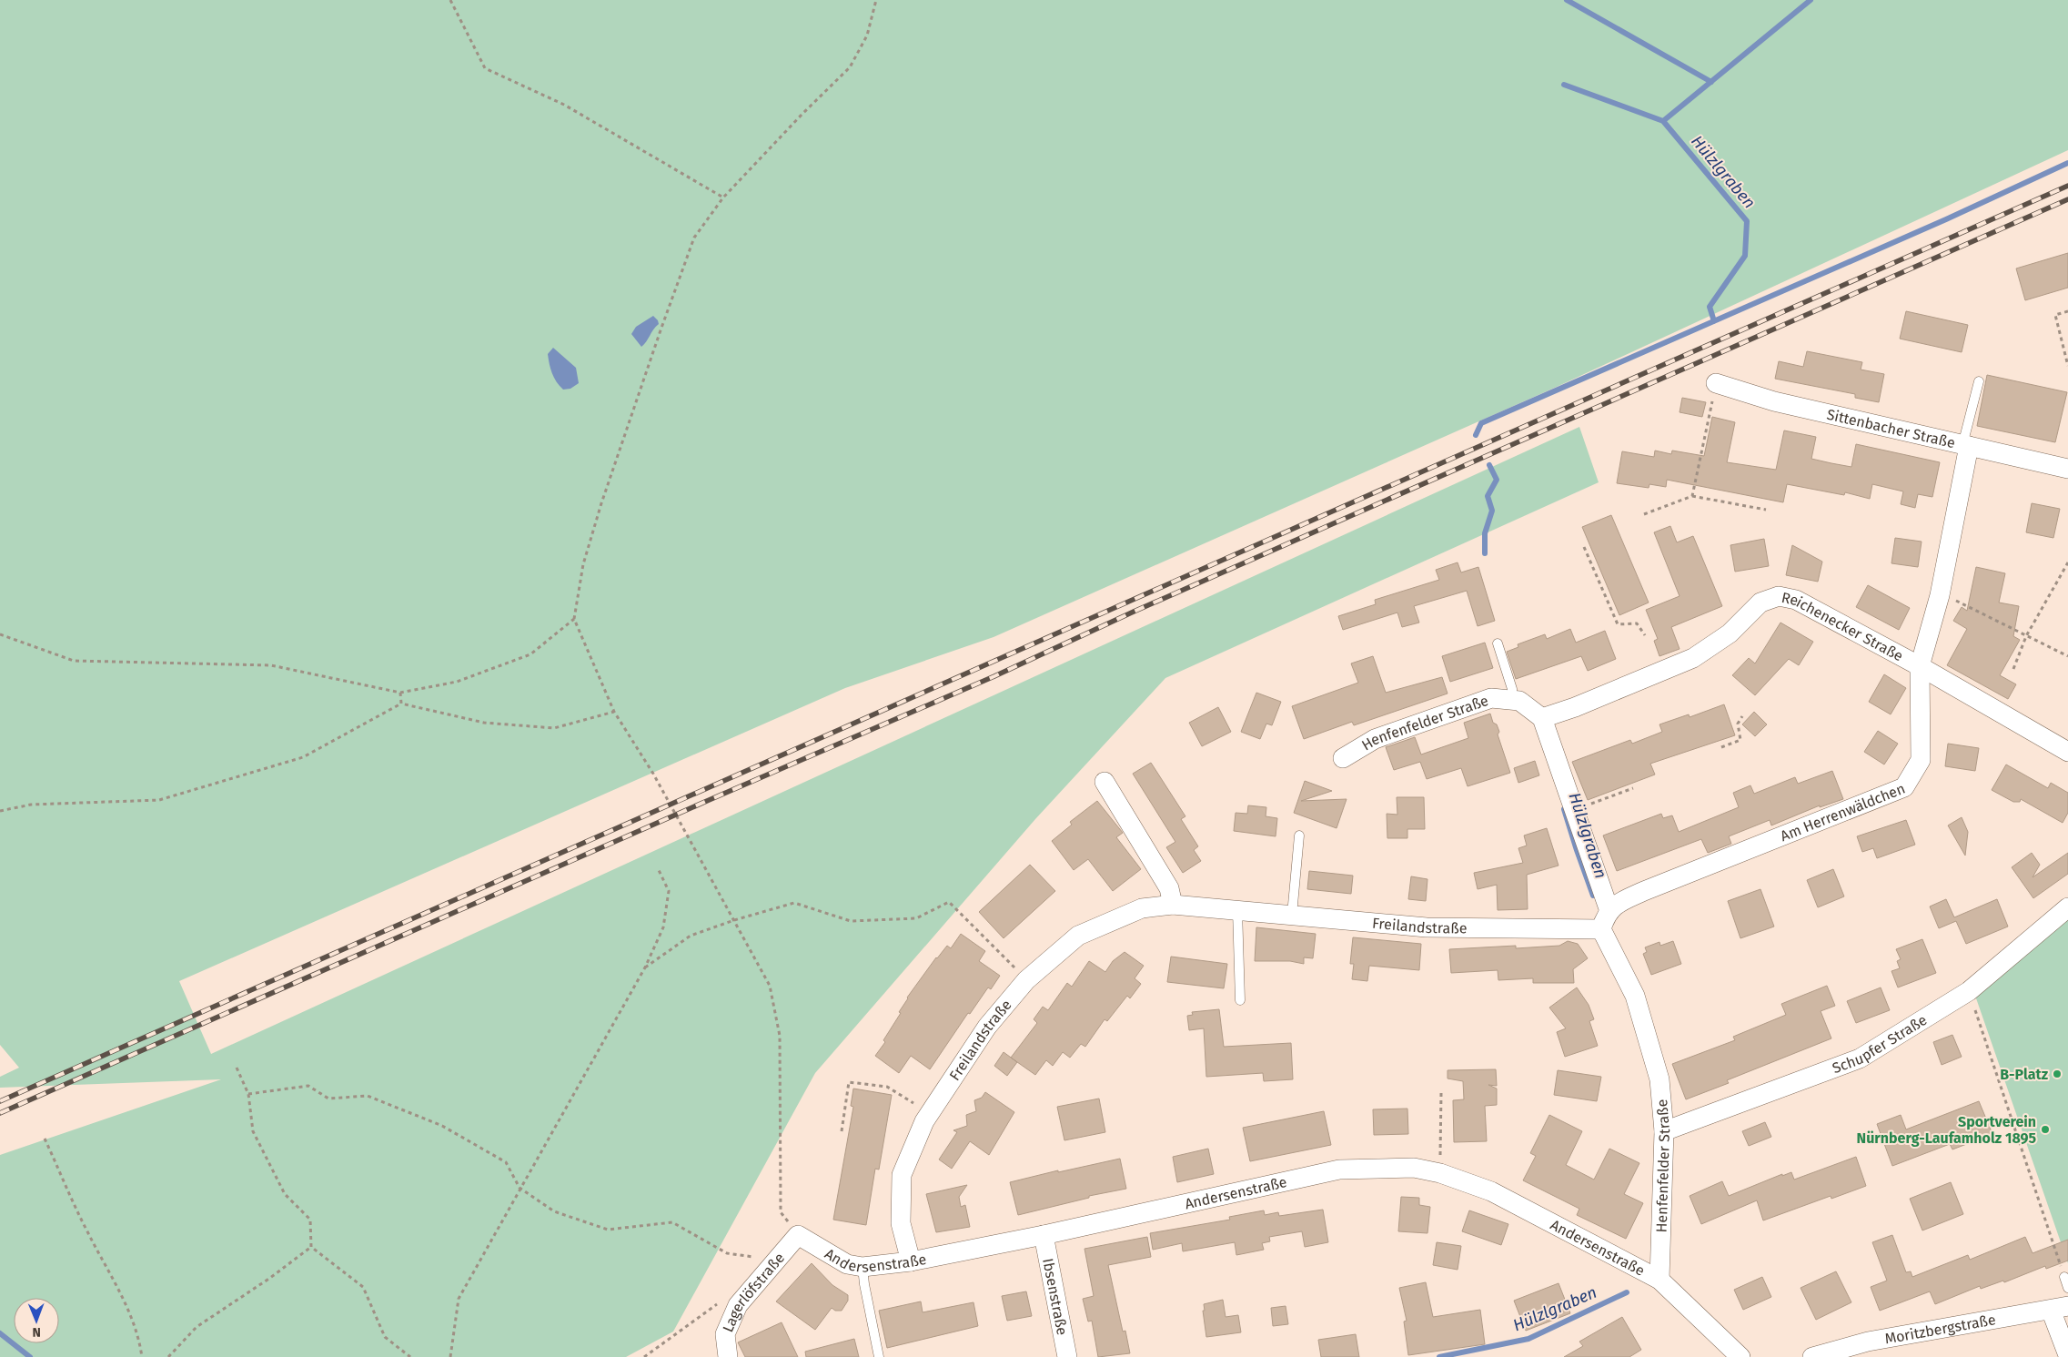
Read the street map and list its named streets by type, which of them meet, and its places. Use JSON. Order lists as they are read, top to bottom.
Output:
{
  "streets": {
    "street": [
      "Sittenbacher Straße",
      "Reichenecker Straße",
      "Henfenfelder Straße",
      "Am Herrenwäldchen",
      "Freilandstraße",
      "Schupfer Straße",
      "Andersenstraße",
      "Lagerlöfstraße",
      "Ibsenstraße",
      "Moritzbergstraße"
    ]
  },
  "crossings": [
    ["Sittenbacher Straße", "Am Herrenwäldchen"],
    ["Reichenecker Straße", "Henfenfelder Straße"],
    ["Reichenecker Straße", "Am Herrenwäldchen"],
    ["Henfenfelder Straße", "Freilandstraße"],
    ["Henfenfelder Straße", "Schupfer Straße"],
    ["Henfenfelder Straße", "Andersenstraße"],
    ["Freilandstraße", "Andersenstraße"],
    ["Andersenstraße", "Lagerlöfstraße"],
    ["Andersenstraße", "Ibsenstraße"]
  ],
  "water": ["Hülzlgraben"],
  "places": ["B-Platz", "Sportverein Nürnberg-Laufamholz 1895"],
  "north": "bottom"
}
